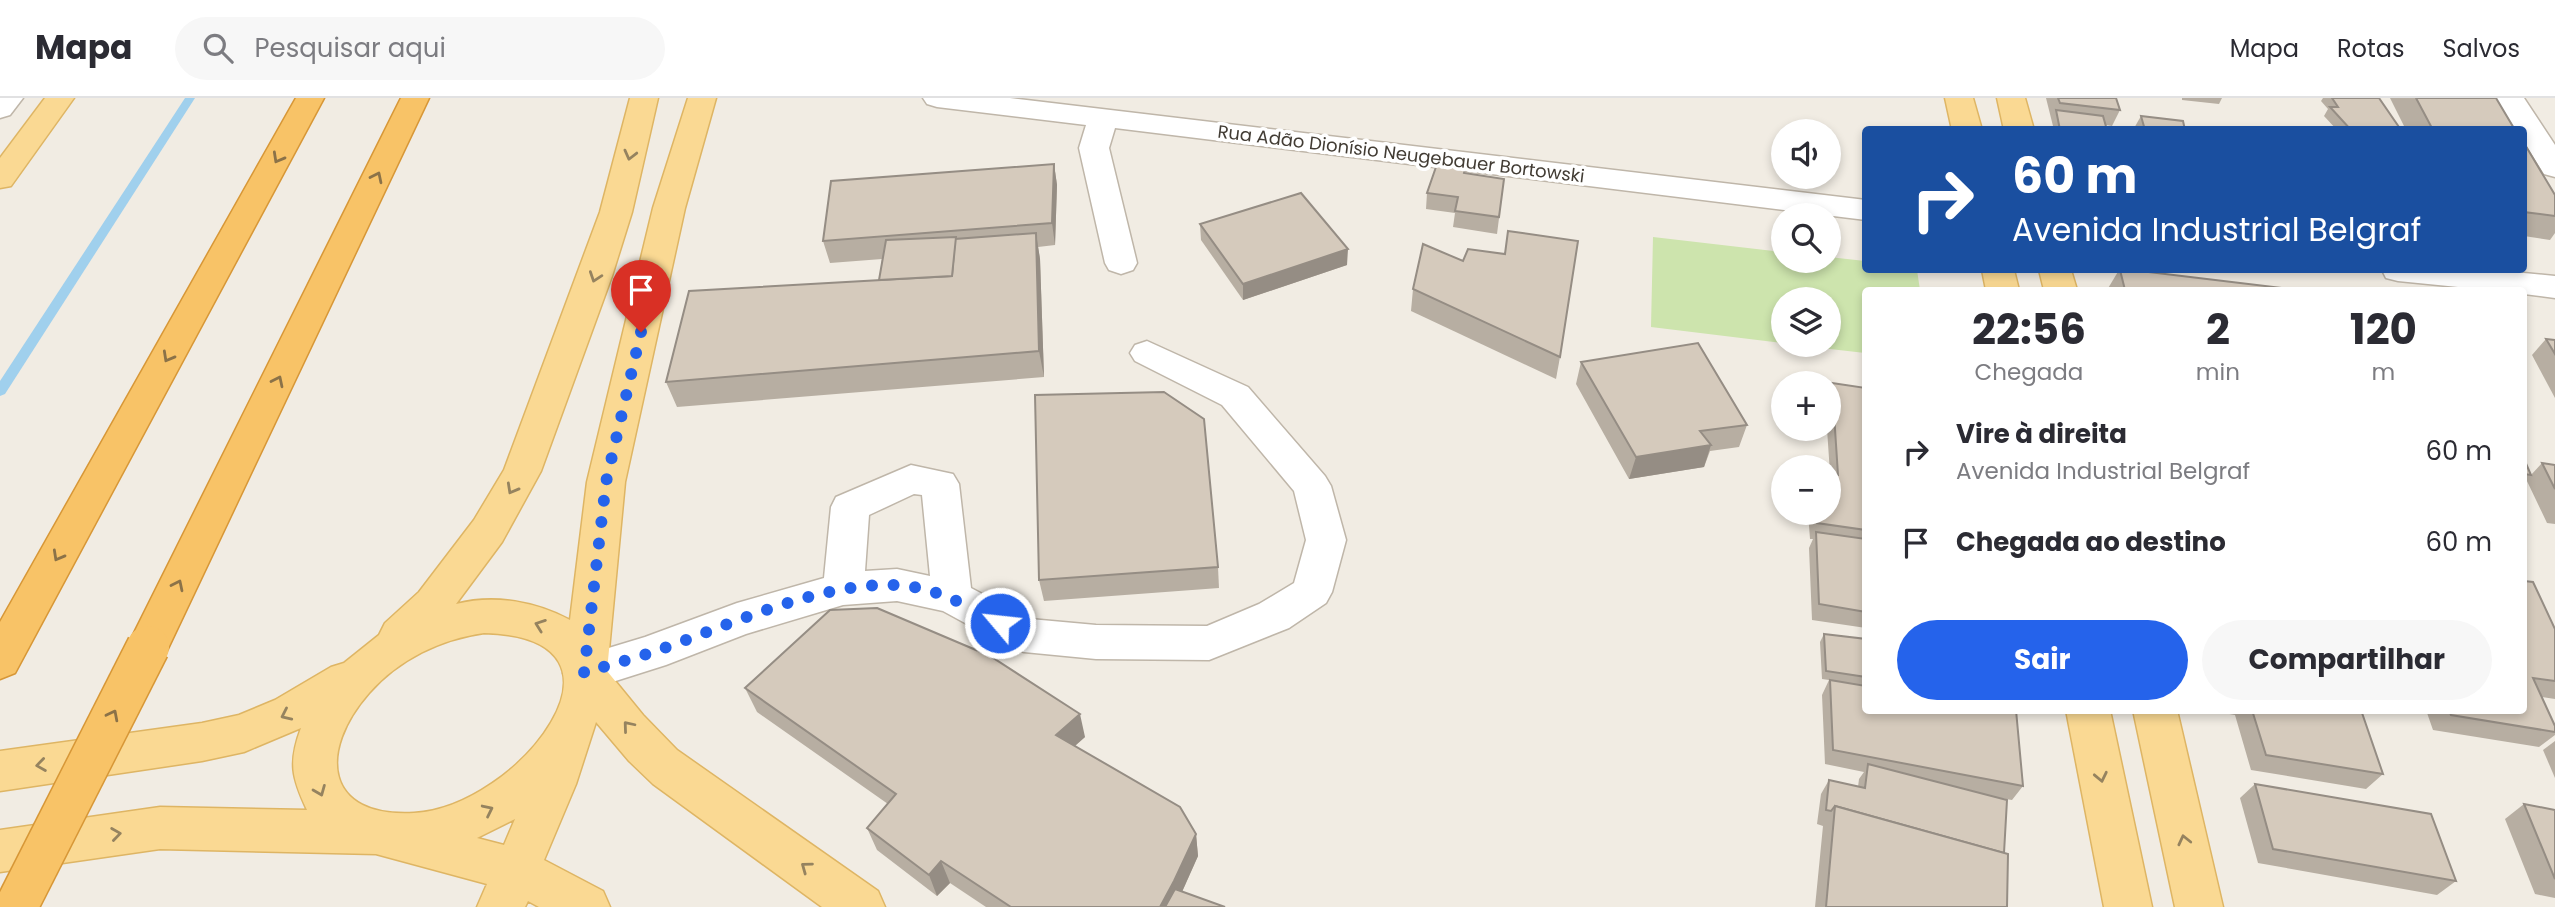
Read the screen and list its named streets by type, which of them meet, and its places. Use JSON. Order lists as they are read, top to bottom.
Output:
{
  "streets": {
    "street": ["Rua Adão Dionísio Neugebauer Bortowski"]
  },
  "page": {
    "header": "Mapa",
    "search": "Pesquisar aqui",
    "nav": ["Mapa", "Rotas", "Salvos"],
    "map_buttons": ["+", "−"],
    "turn": ["60 m", "Avenida Industrial Belgraf"],
    "eta": [
      "22:56",
      "Chegada",
      "2",
      "min",
      "120",
      "m"
    ],
    "list": [
      {
        "name": "Vire à direita",
        "note": "Avenida Industrial Belgraf",
        "value": "60 m"
      },
      {
        "name": "Chegada ao destino",
        "value": "60 m"
      }
    ],
    "buttons": ["Sair", "Compartilhar"]
  }
}
